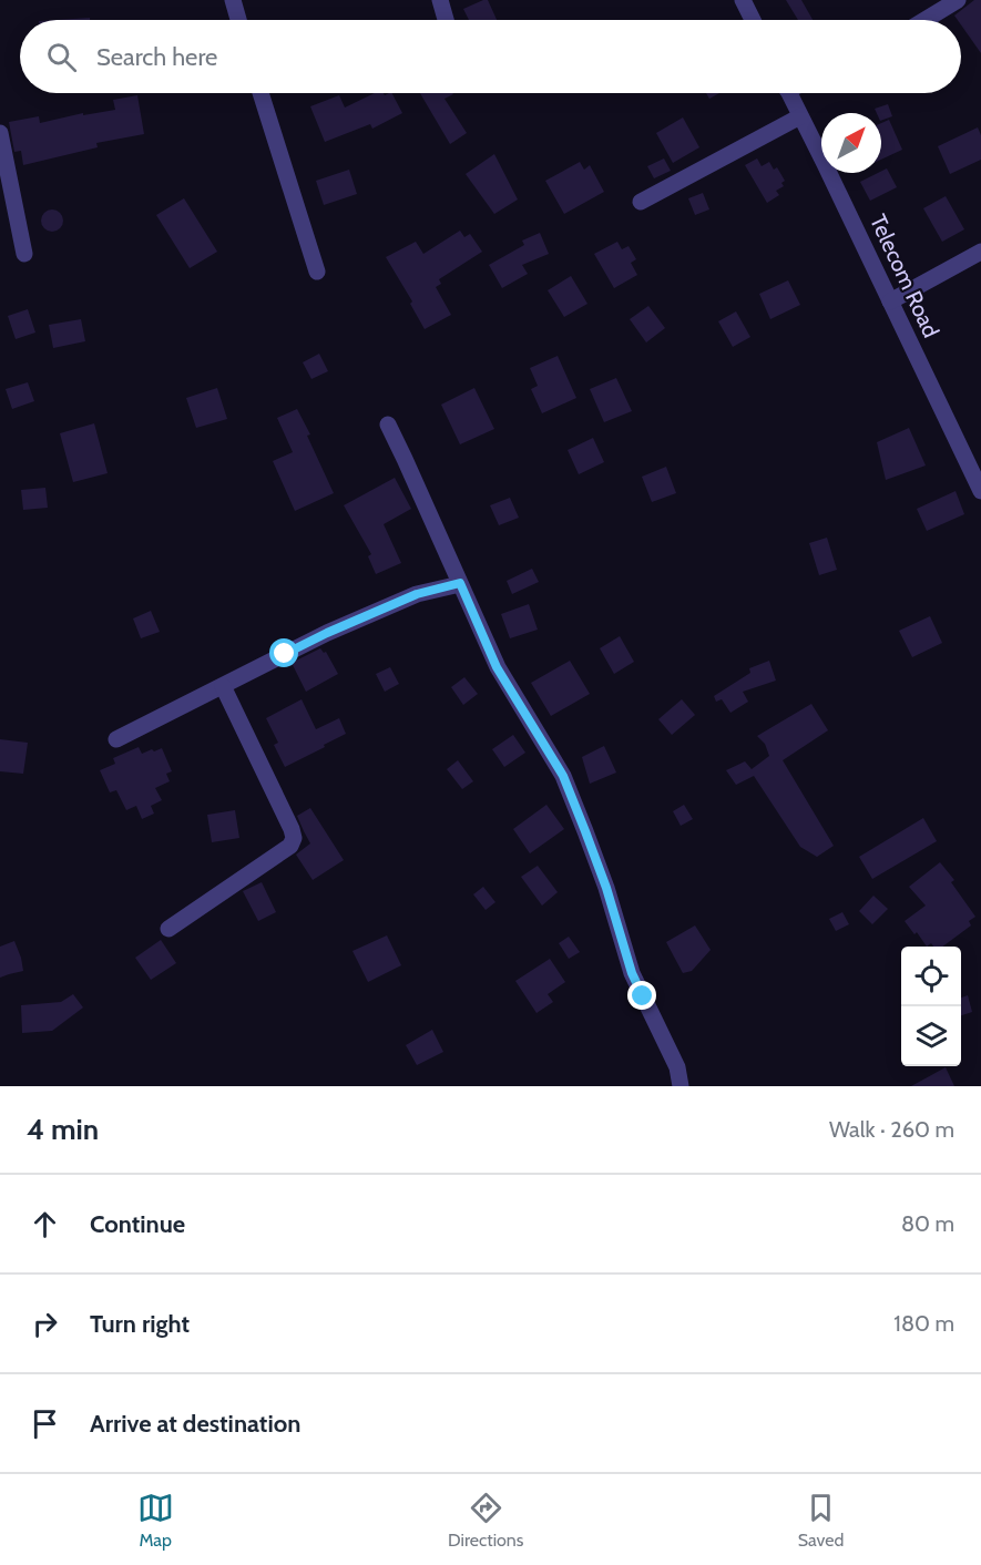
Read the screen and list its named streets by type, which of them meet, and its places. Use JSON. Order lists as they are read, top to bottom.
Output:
{
  "streets": {
    "street": ["Telecom Road"]
  },
  "north": "top right",
  "page": {
    "search": "Search here",
    "heading": ["4 min", "Walk · 260 m"],
    "list": [
      ["Continue", "80 m"],
      ["Turn right", "180 m"],
      "Arrive at destination"
    ],
    "nav": ["Map", "Directions", "Saved"]
  }
}
